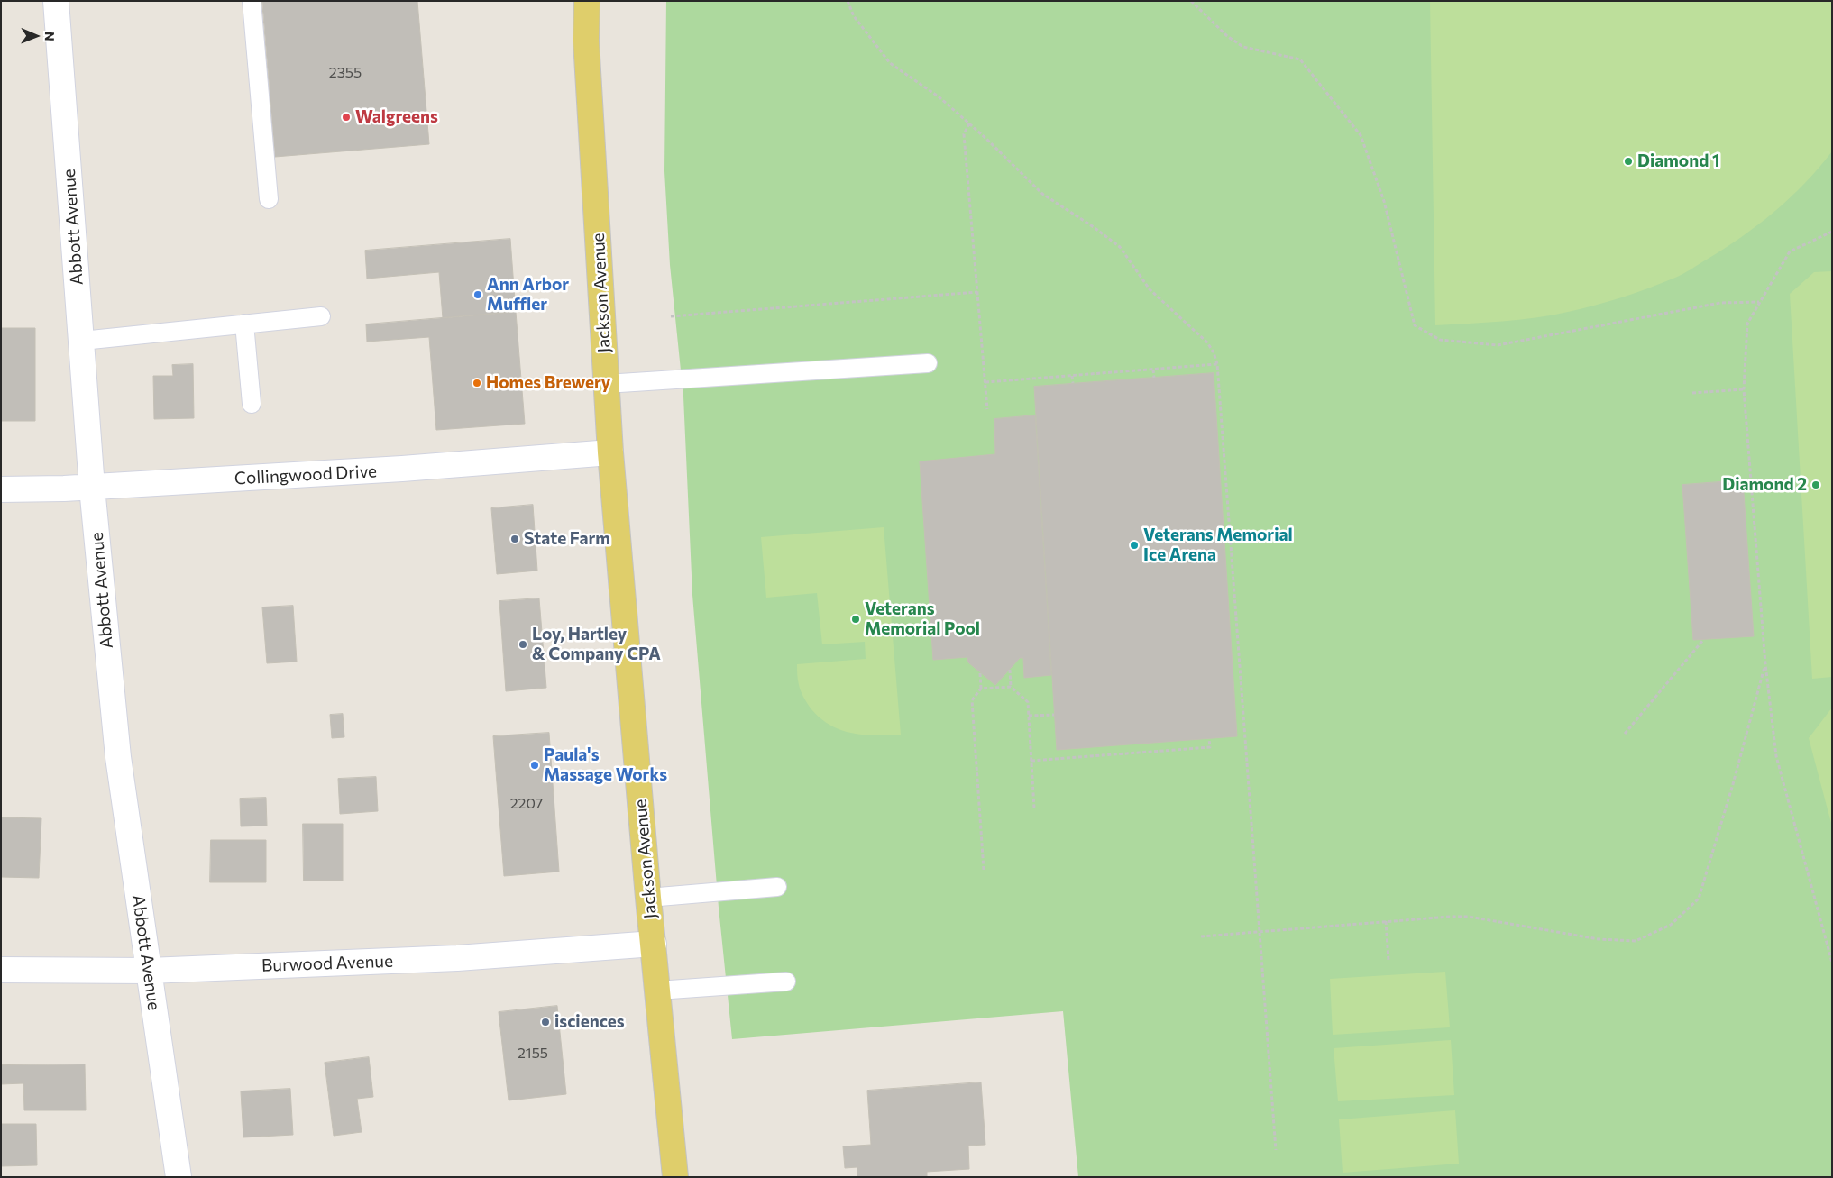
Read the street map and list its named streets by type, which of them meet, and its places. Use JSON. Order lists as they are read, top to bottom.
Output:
{
  "streets": {
    "main road": ["Jackson Avenue"],
    "street": ["Abbott Avenue", "Collingwood Drive", "Burwood Avenue"]
  },
  "crossings": [
    ["Abbott Avenue", "Collingwood Drive"],
    ["Abbott Avenue", "Burwood Avenue"],
    ["Jackson Avenue", "Collingwood Drive"],
    ["Jackson Avenue", "Burwood Avenue"]
  ],
  "places": [
    "Walgreens",
    "Diamond 1",
    "Ann Arbor Muffler",
    "Homes Brewery",
    "Diamond 2",
    "State Farm",
    "Veterans Memorial Ice Arena",
    "Veterans Memorial Pool",
    "Loy, Hartley & Company CPA",
    "Paula's Massage Works",
    "isciences"
  ],
  "house_numbers": ["2355", "2207", "2155"],
  "north": "right"
}
